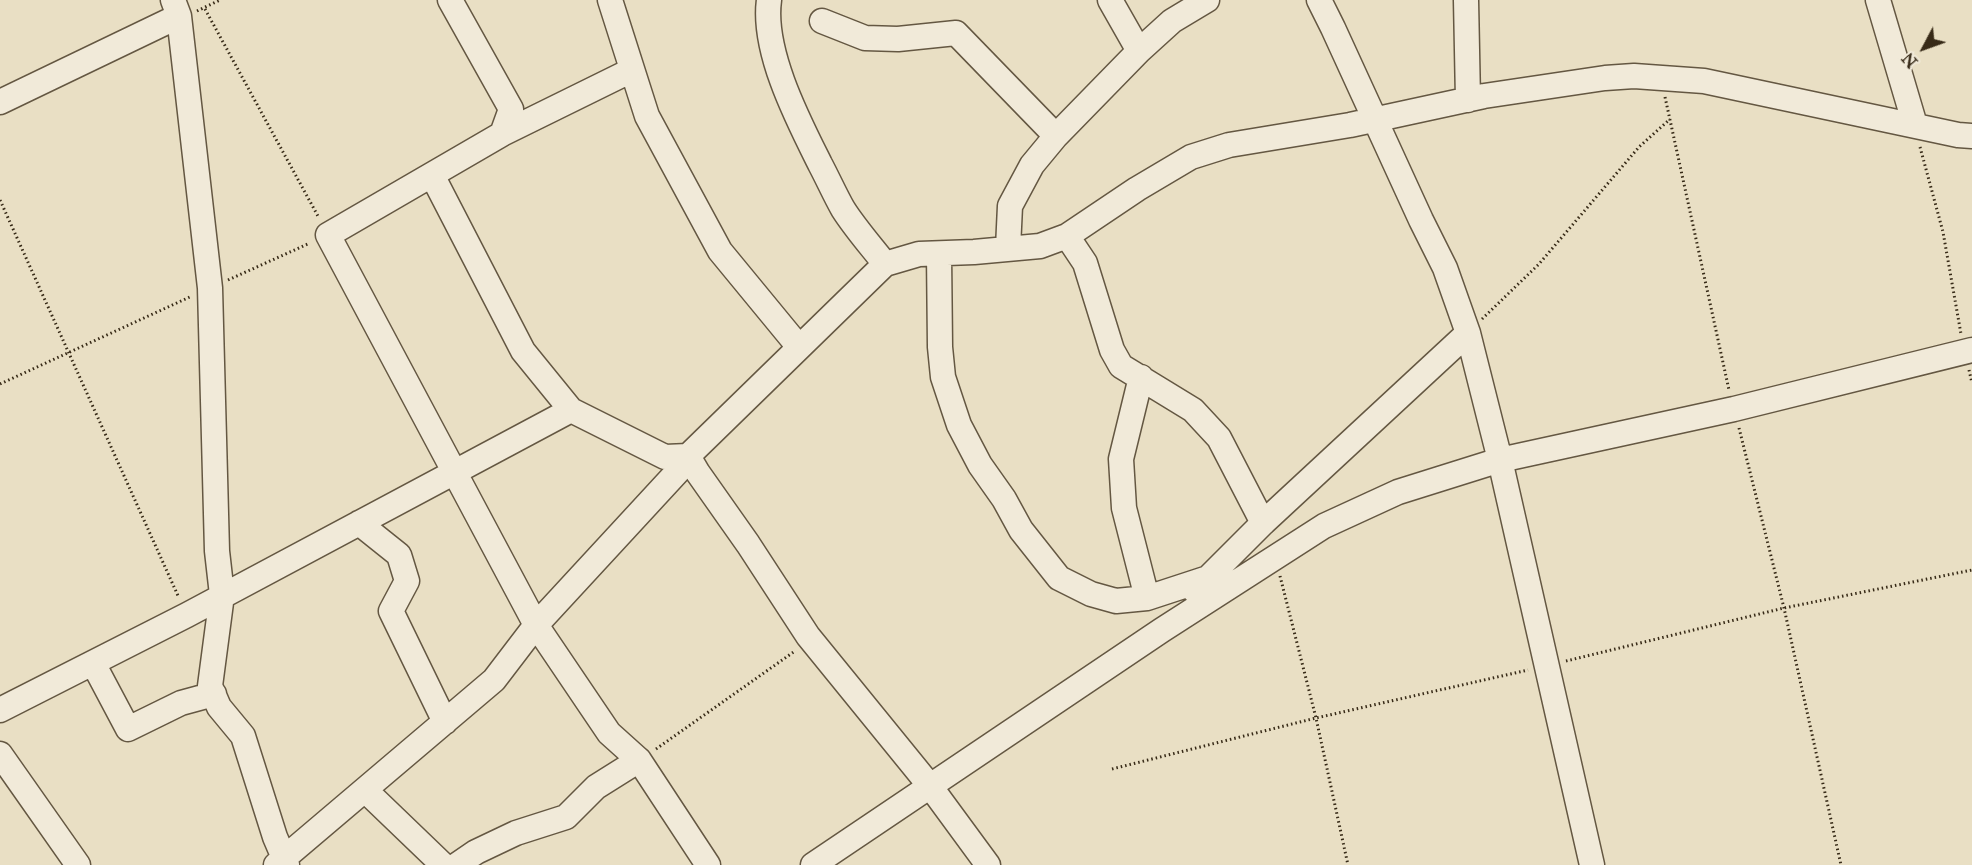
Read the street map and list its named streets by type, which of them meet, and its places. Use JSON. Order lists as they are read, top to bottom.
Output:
{
  "north": "bottom left"
}
